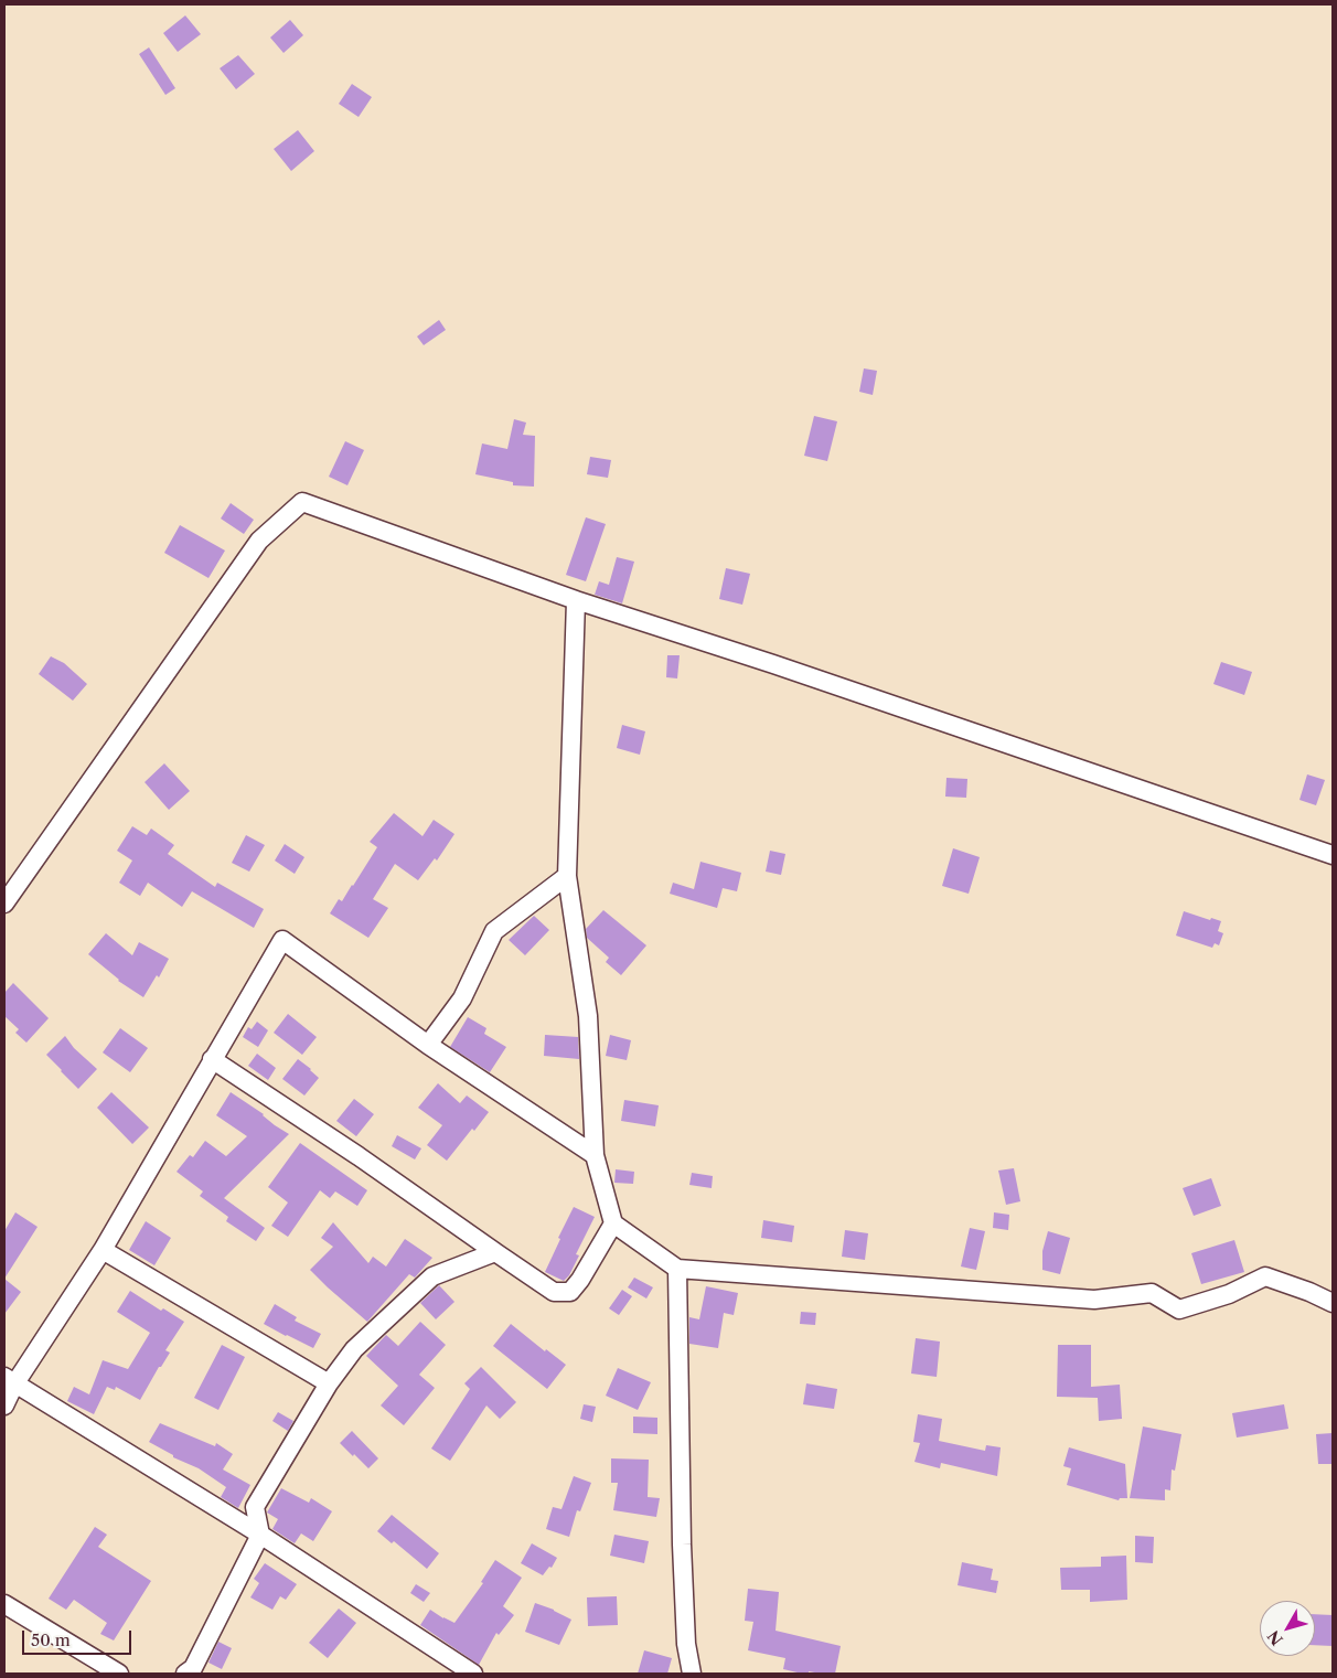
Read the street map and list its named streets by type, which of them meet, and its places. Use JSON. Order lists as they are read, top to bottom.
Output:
{
  "scale_bar": "50 m",
  "north": "bottom left"
}
